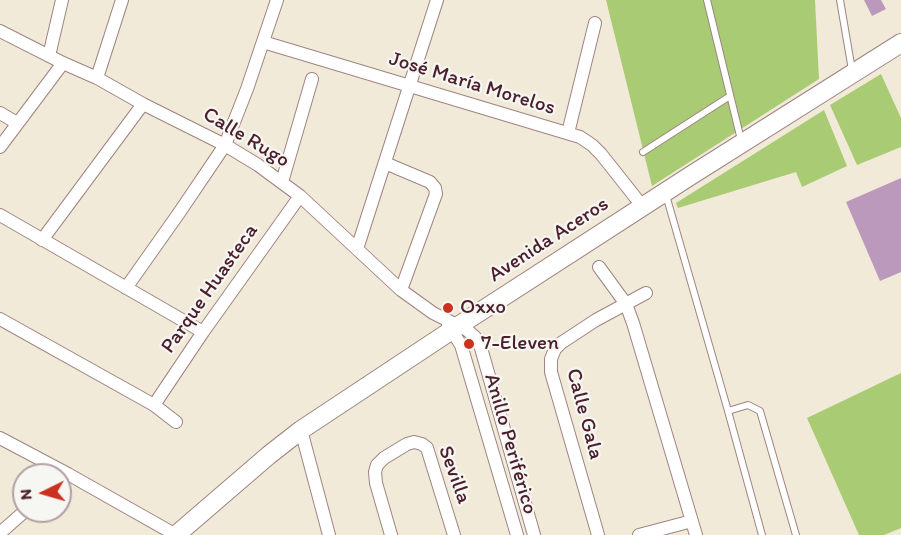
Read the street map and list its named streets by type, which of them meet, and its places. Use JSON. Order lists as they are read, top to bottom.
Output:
{
  "streets": {
    "street": [
      "José María Morelos",
      "Calle Rugo",
      "Avenida Aceros",
      "Parque Huasteca",
      "Calle Gala",
      "Anillo Periférico",
      "Sevilla"
    ]
  },
  "crossings": [
    ["José María Morelos", "Avenida Aceros"],
    ["Calle Rugo", "Avenida Aceros"],
    ["Calle Rugo", "Parque Huasteca"],
    ["Calle Rugo", "Anillo Periférico"],
    ["Avenida Aceros", "Anillo Periférico"]
  ],
  "places": ["Oxxo", "7-Eleven"],
  "north": "left"
}
